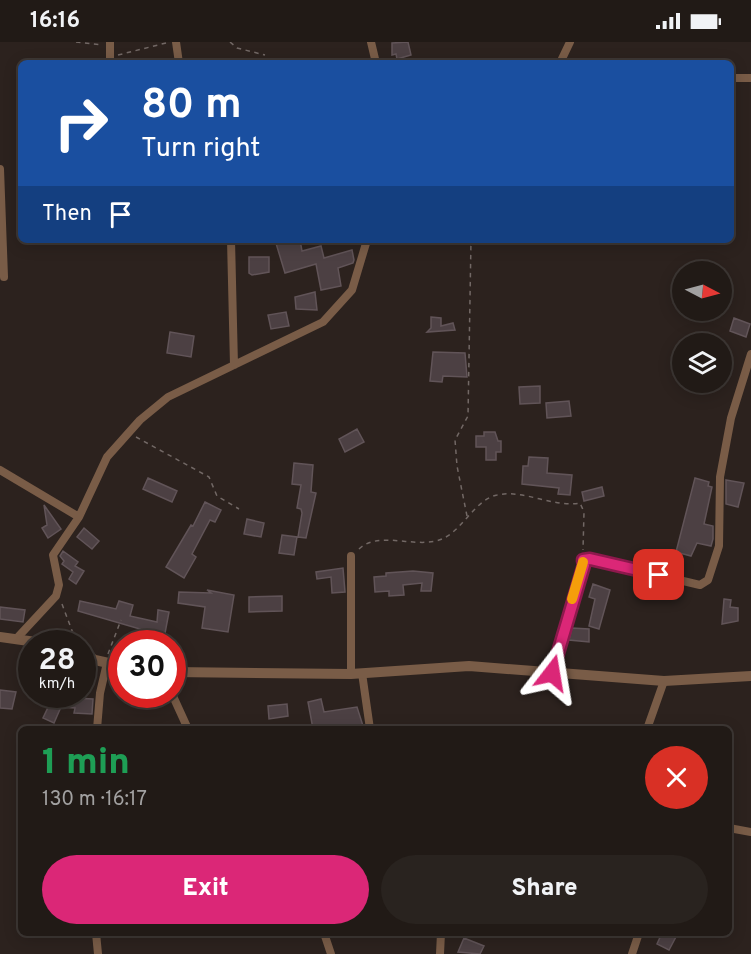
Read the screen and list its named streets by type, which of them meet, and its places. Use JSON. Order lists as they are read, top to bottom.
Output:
{
  "north": "right",
  "page": {
    "status": "16:16",
    "turn": ["80 m", "Turn right"],
    "then": "Then",
    "speed": "28 km/h",
    "limit": "30",
    "heading": ["1 min", "130 m · 16:17"],
    "buttons": ["Exit", "Share"]
  }
}
